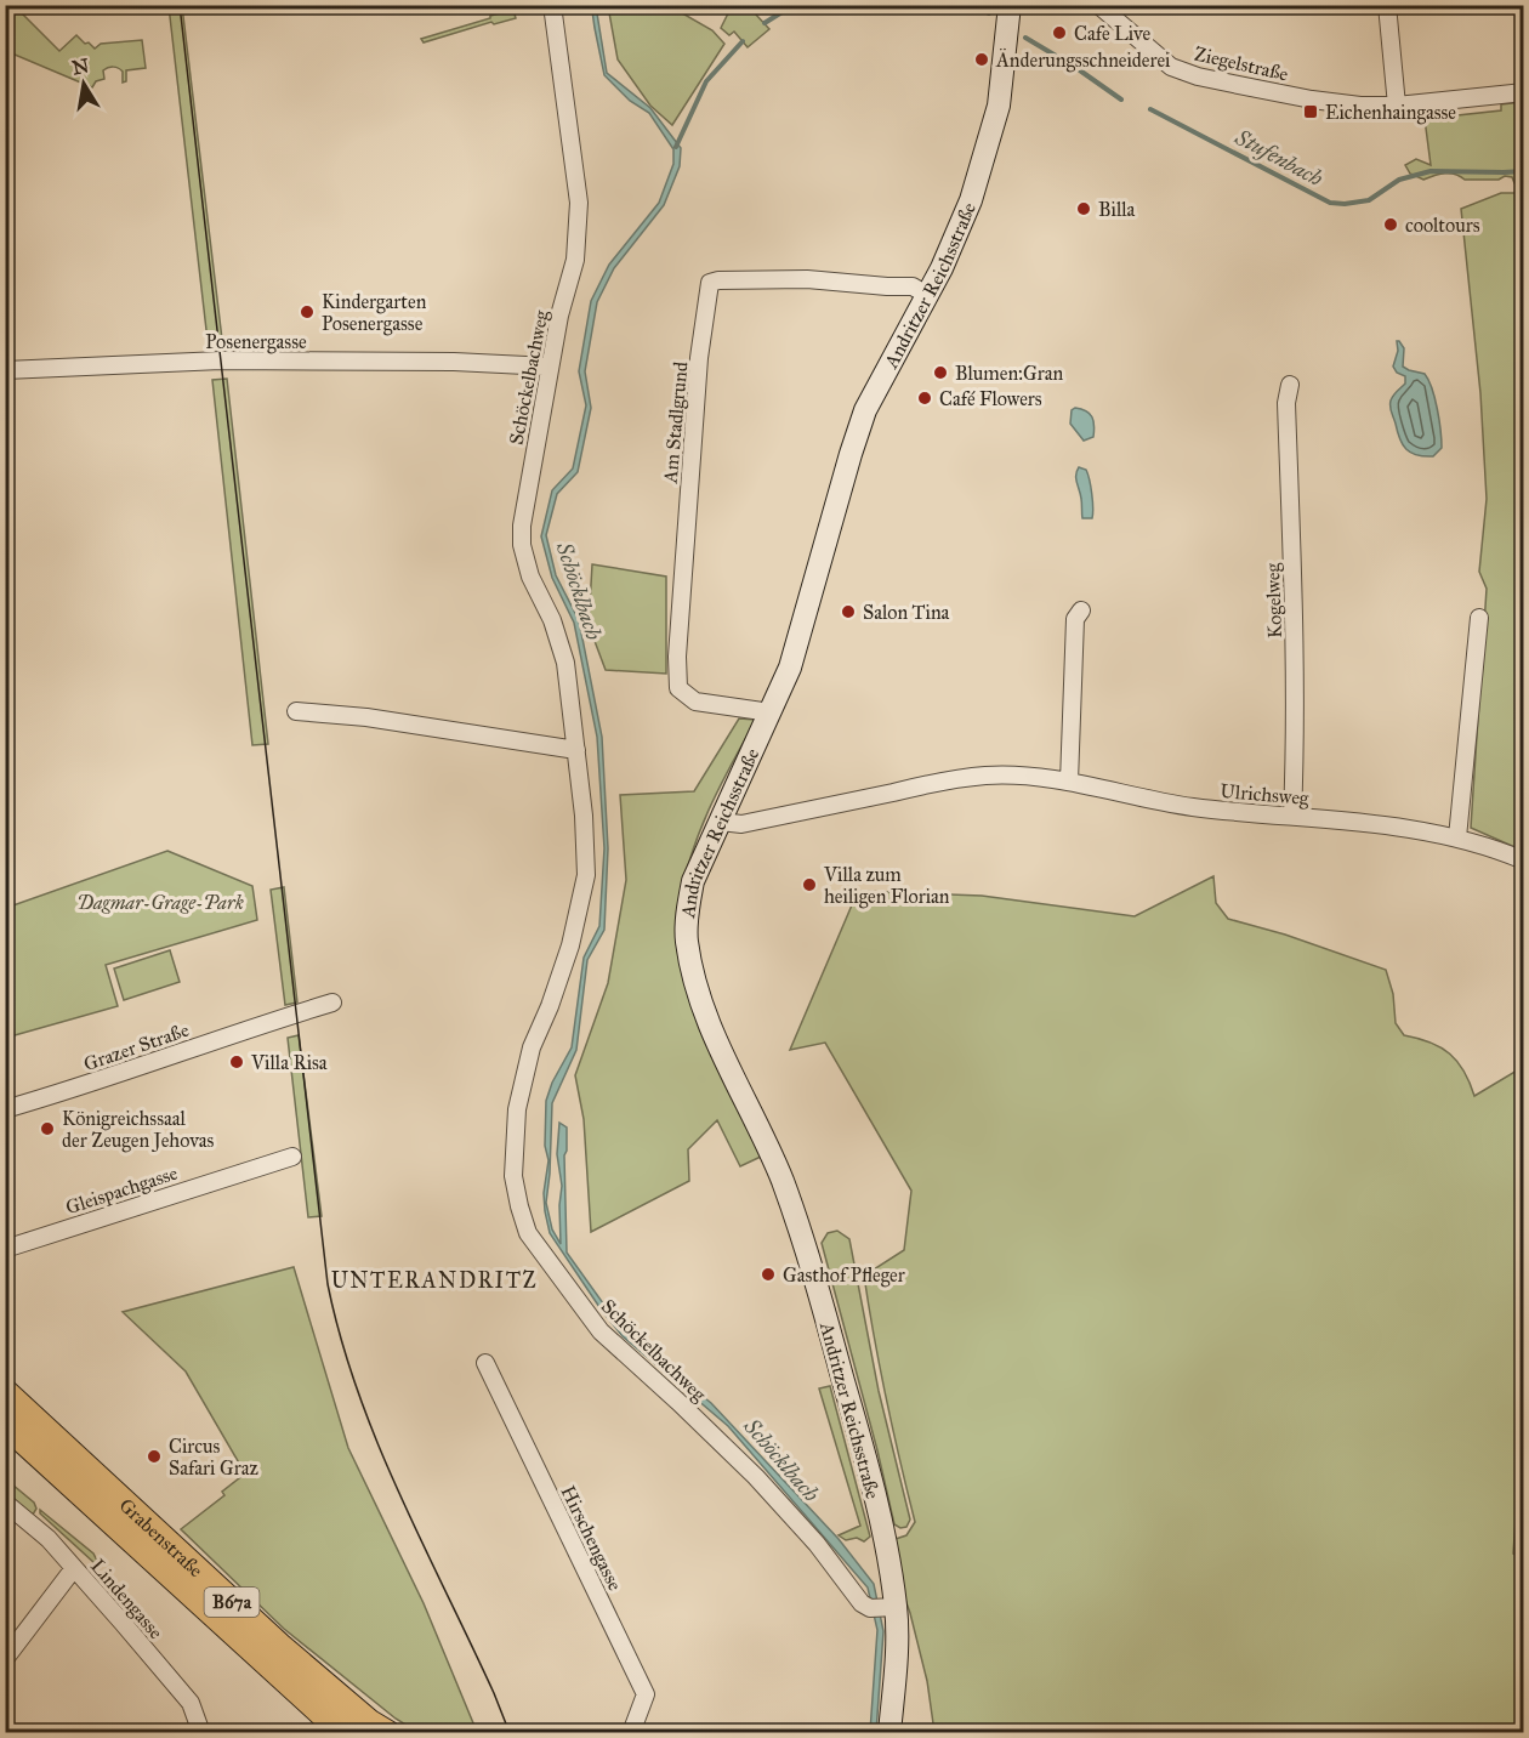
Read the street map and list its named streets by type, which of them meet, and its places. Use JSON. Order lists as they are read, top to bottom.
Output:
{
  "streets": {
    "main road": ["Andritzer Reichsstraße", "Grabenstraße", "B67a"],
    "street": [
      "Ziegelstraße",
      "Posenergasse",
      "Schöckelbachweg",
      "Am Stadlgrund",
      "Kogelweg",
      "Ulrichsweg",
      "Grazer Straße",
      "Gleispachgasse",
      "Hirschengasse",
      "Lindengasse"
    ]
  },
  "crossings": [
    ["Andritzer Reichsstraße", "Schöckelbachweg"],
    ["Andritzer Reichsstraße", "Am Stadlgrund"],
    ["Andritzer Reichsstraße", "Ulrichsweg"],
    ["Posenergasse", "Schöckelbachweg"],
    ["Kogelweg", "Ulrichsweg"]
  ],
  "districts": ["UNTERANDRITZ"],
  "water": ["Stufenbach", "Schöcklbach"],
  "parks": ["Dagmar-Grage-Park"],
  "places": {
    "other": [
      "Cafe Live",
      "Änderungsschneiderei",
      "Billa",
      "cooltours",
      "Kindergarten Posenergasse",
      "Blumen:Gran",
      "Café Flowers",
      "Salon Tina",
      "Villa zum heiligen Florian",
      "Villa Risa",
      "Königreichssaal der Zeugen Jehovas",
      "Gasthof Pfleger",
      "Circus Safari Graz"
    ],
    "transit": ["Eichenhaingasse"]
  },
  "north": "top"
}
